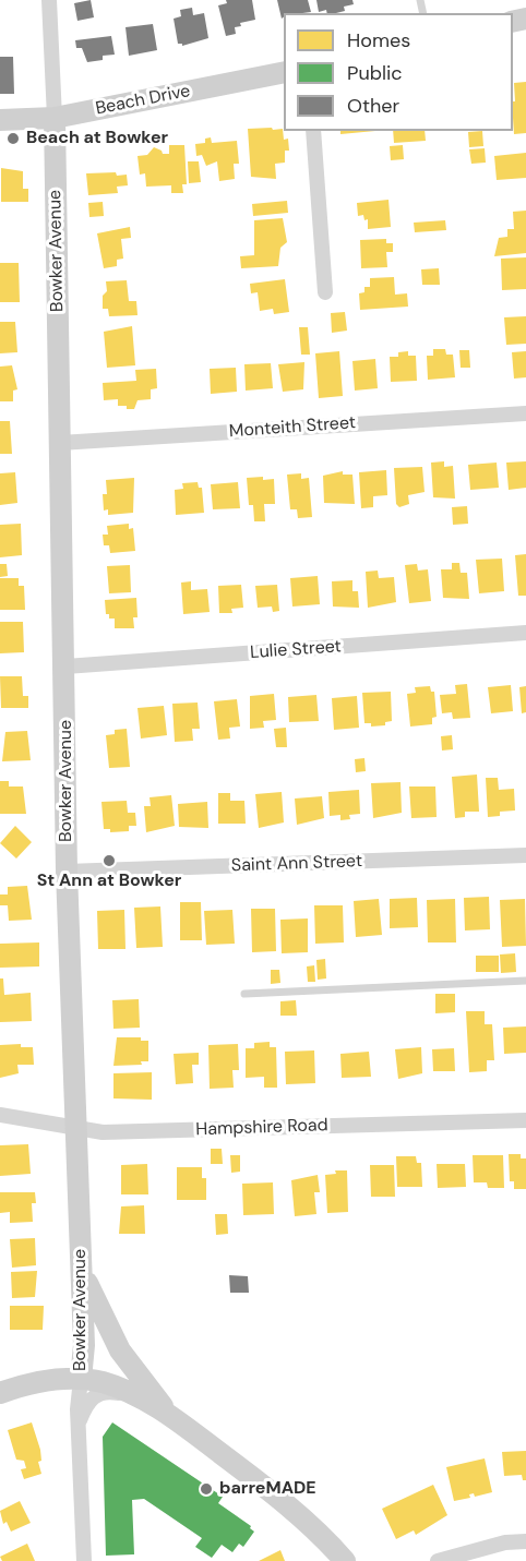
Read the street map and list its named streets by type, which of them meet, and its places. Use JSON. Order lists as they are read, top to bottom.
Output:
{
  "streets": {
    "street": [
      "Beach Drive",
      "Bowker Avenue",
      "Monteith Street",
      "Lulie Street",
      "Saint Ann Street",
      "Hampshire Road"
    ]
  },
  "crossings": [
    ["Beach Drive", "Bowker Avenue"],
    ["Bowker Avenue", "Monteith Street"],
    ["Bowker Avenue", "Lulie Street"],
    ["Bowker Avenue", "Saint Ann Street"],
    ["Bowker Avenue", "Hampshire Road"]
  ],
  "places": ["Beach at Bowker", "St Ann at Bowker", "barreMADE"],
  "legend": ["Homes", "Public", "Other"]
}
